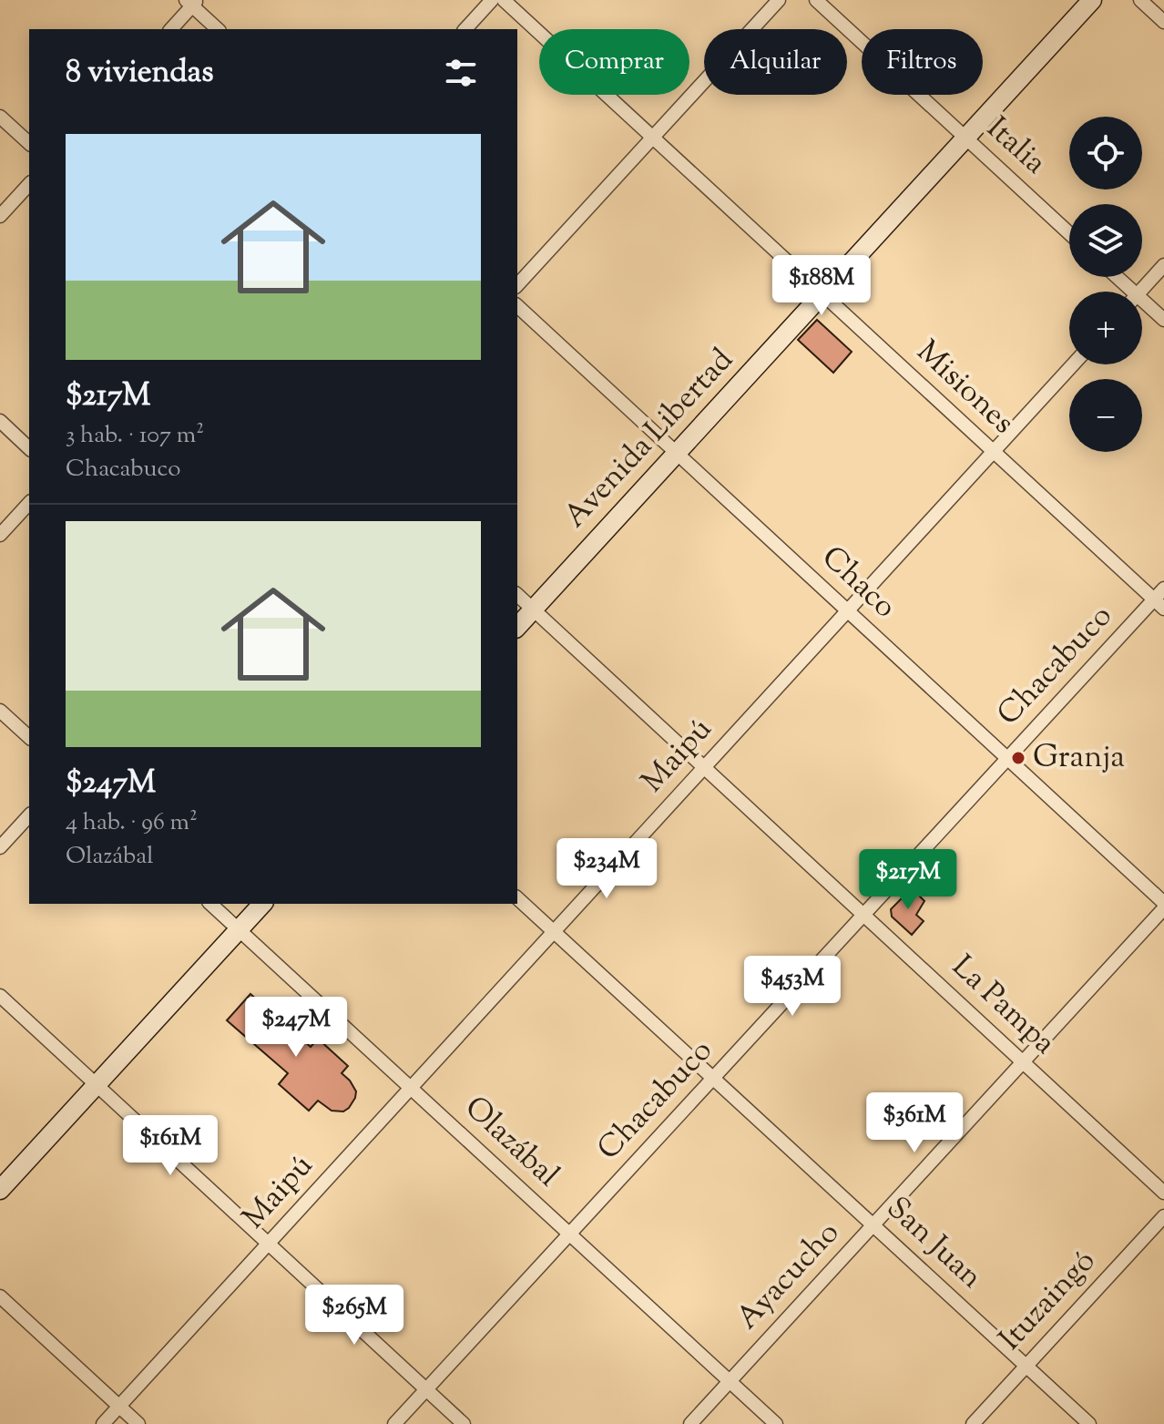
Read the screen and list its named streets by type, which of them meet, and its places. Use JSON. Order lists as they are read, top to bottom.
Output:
{
  "streets": {
    "main road": ["Avenida Libertad"],
    "street": [
      "Italia",
      "Misiones",
      "Chaco",
      "Chacabuco",
      "Maipú",
      "La Pampa",
      "Olazábal",
      "San Juan",
      "Ayacucho",
      "Ituzaingó"
    ]
  },
  "crossings": [
    ["Italia", "Avenida Libertad"],
    ["Misiones", "Avenida Libertad"],
    ["Misiones", "Chacabuco"],
    ["Misiones", "Maipú"],
    ["Avenida Libertad", "Chaco"],
    ["Avenida Libertad", "La Pampa"],
    ["Chaco", "Chacabuco"],
    ["Chaco", "Maipú"],
    ["Chacabuco", "La Pampa"],
    ["Chacabuco", "Olazábal"],
    ["Chacabuco", "San Juan"],
    ["Maipú", "La Pampa"],
    ["Maipú", "Olazábal"],
    ["Maipú", "San Juan"],
    ["La Pampa", "Ayacucho"],
    ["Olazábal", "Ayacucho"],
    ["San Juan", "Ayacucho"],
    ["San Juan", "Ituzaingó"]
  ],
  "places": ["Granja"],
  "page": {
    "chip": ["Comprar", "Alquilar", "Filtros"],
    "heading": "8 viviendas",
    "map_buttons": ["+", "−"],
    "list": [
      {
        "name": "$217M",
        "note": "3 hab. · 107 m² · Chacabuco"
      },
      {
        "name": "$247M",
        "note": "4 hab. · 96 m² · Olazábal"
      }
    ],
    "price": [
      "$188M",
      "$234M",
      "$217M",
      "$453M",
      "$247M",
      "$361M",
      "$161M",
      "$265M"
    ]
  }
}
